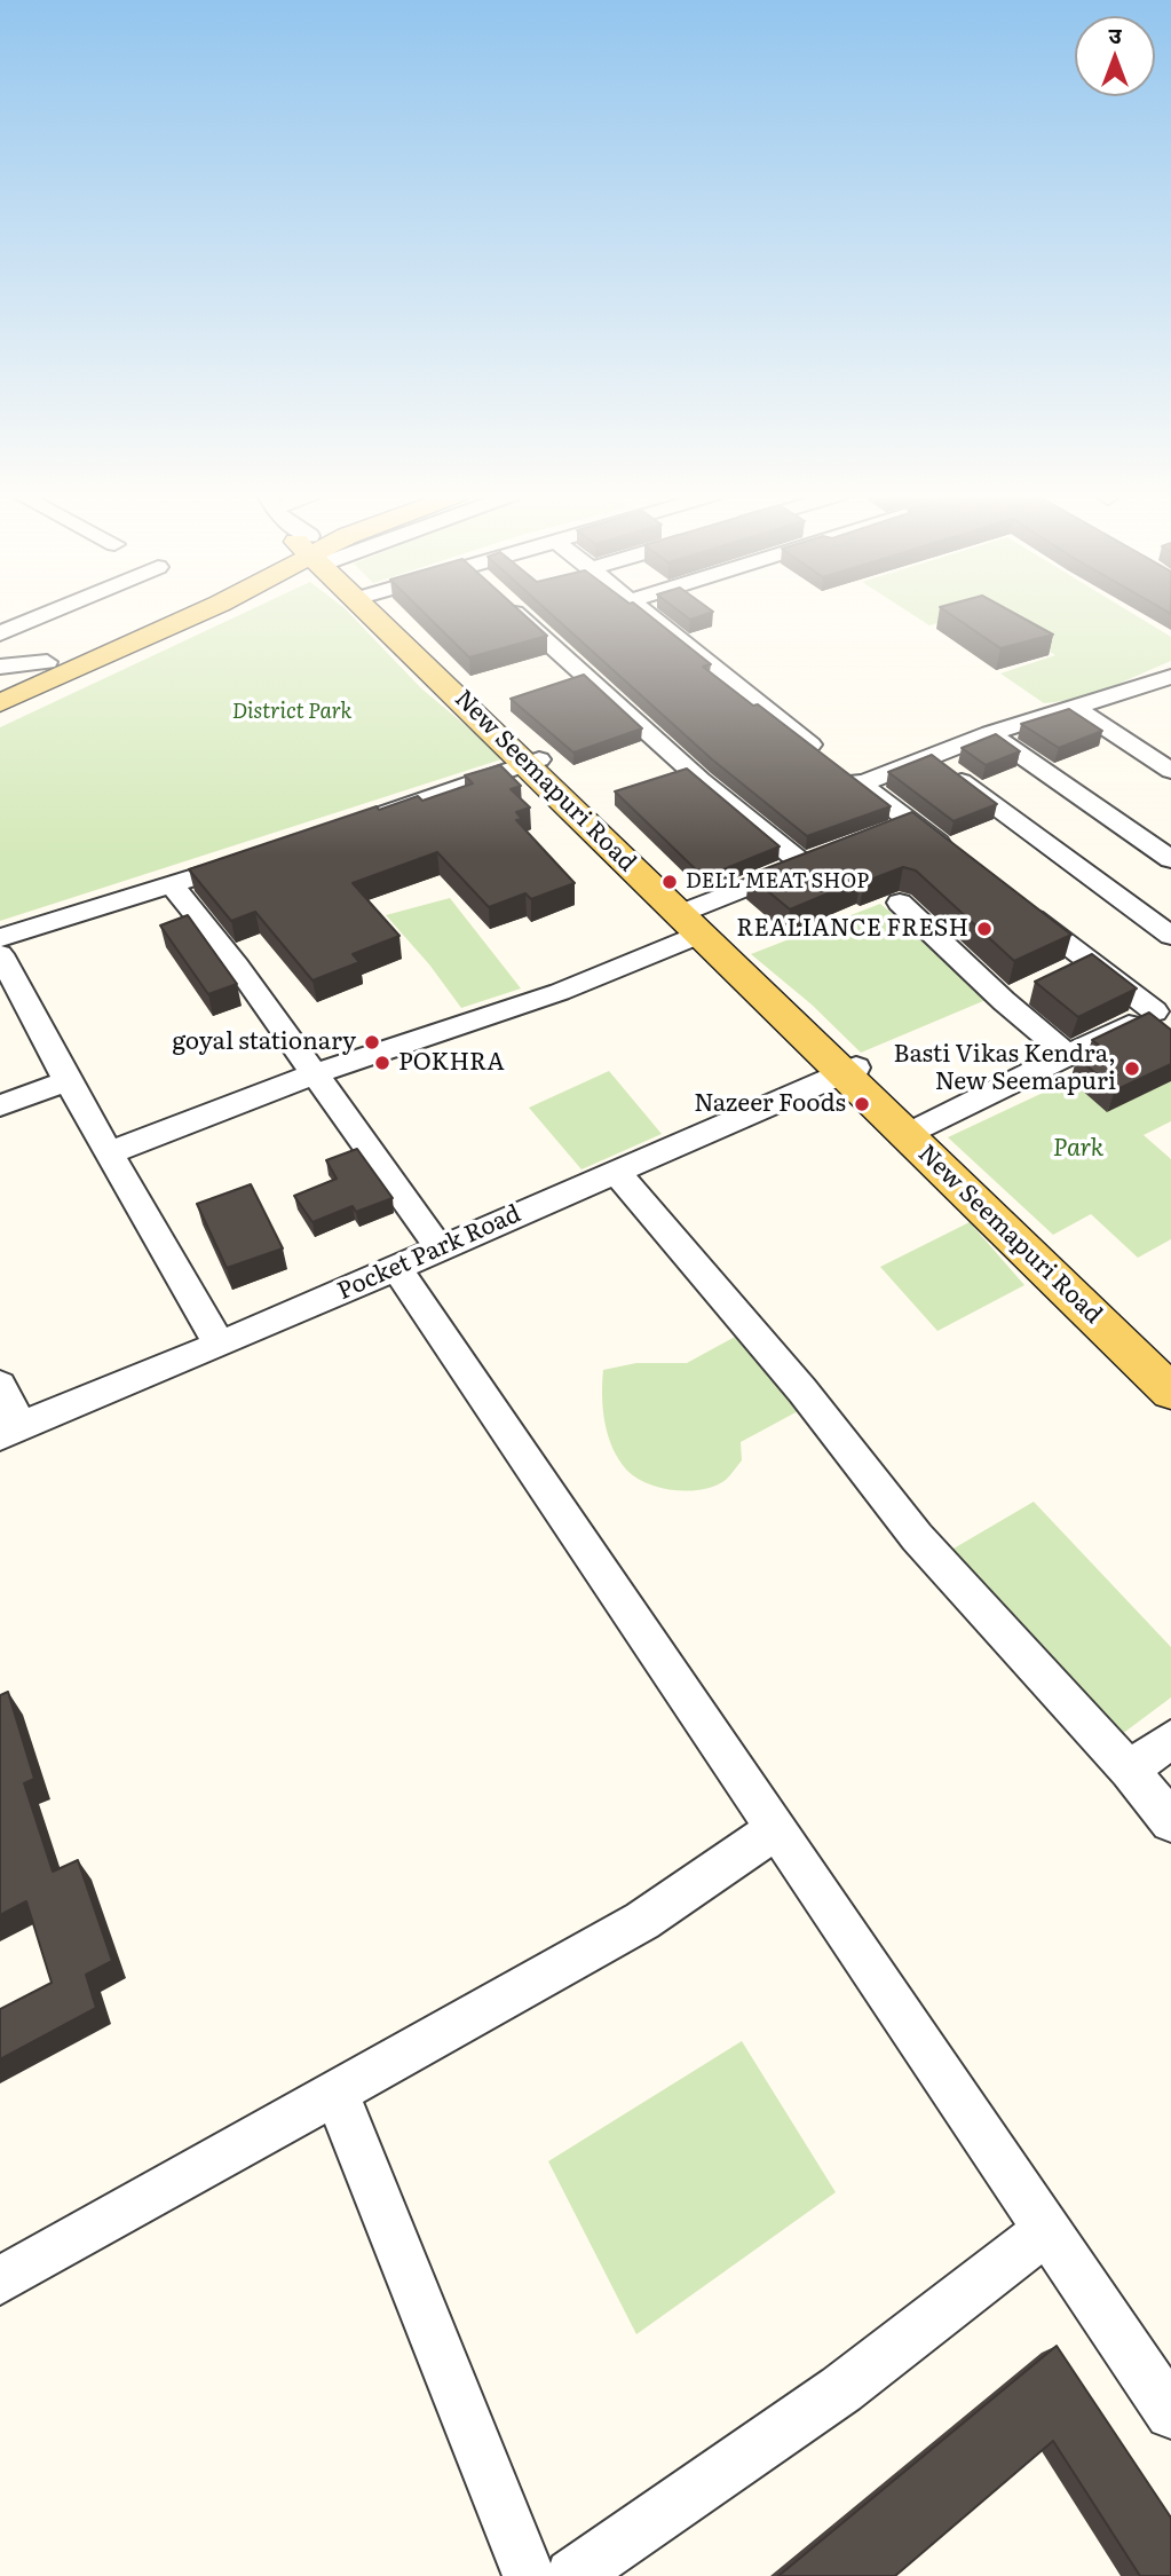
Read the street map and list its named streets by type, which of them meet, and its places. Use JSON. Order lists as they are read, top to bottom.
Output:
{
  "streets": {
    "main road": ["New Seemapuri Road"],
    "street": ["Pocket Park Road"]
  },
  "crossings": [
    ["New Seemapuri Road", "Pocket Park Road"]
  ],
  "parks": ["District Park", "Park"],
  "places": [
    "DELL MEAT SHOP",
    "REALIANCE FRESH",
    "goyal stationary",
    "POKHRA",
    "Basti Vikas Kendra, New Seemapuri",
    "Nazeer Foods"
  ],
  "north": "top"
}
